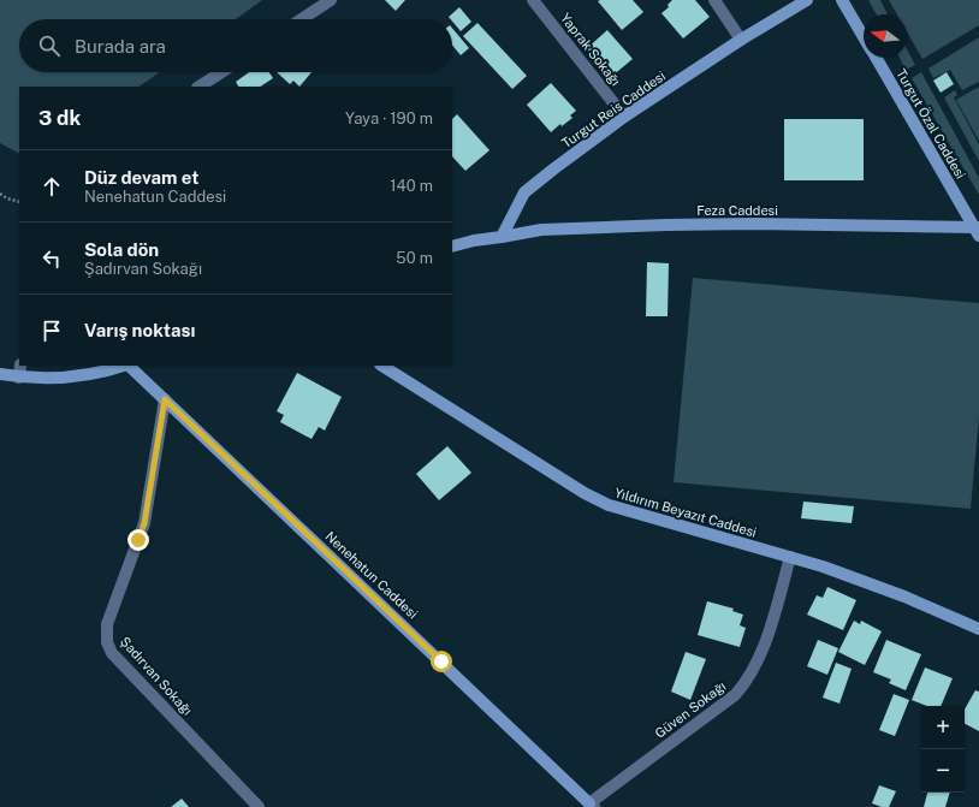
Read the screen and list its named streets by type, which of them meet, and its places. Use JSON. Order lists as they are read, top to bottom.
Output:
{
  "streets": {
    "street": [
      "Yaprak Sokağı",
      "Turgut Reis Caddesi",
      "Turgut Özal Caddesi",
      "Feza Caddesi",
      "Yıldırım Beyazıt Caddesi",
      "Nenehatun Caddesi",
      "Şadırvan Sokağı",
      "Güven Sokağı"
    ]
  },
  "crossings": [
    ["Yaprak Sokağı", "Turgut Reis Caddesi"],
    ["Turgut Reis Caddesi", "Feza Caddesi"],
    ["Turgut Özal Caddesi", "Feza Caddesi"],
    ["Yıldırım Beyazıt Caddesi", "Güven Sokağı"],
    ["Nenehatun Caddesi", "Şadırvan Sokağı"],
    ["Nenehatun Caddesi", "Güven Sokağı"]
  ],
  "north": "left",
  "page": {
    "search": "Burada ara",
    "heading": ["3 dk", "Yaya · 190 m"],
    "list": [
      ["Düz devam et", "Nenehatun Caddesi", "140 m"],
      ["Sola dön", "Şadırvan Sokağı", "50 m"],
      "Varış noktası"
    ],
    "map_buttons": ["+", "−"]
  }
}
